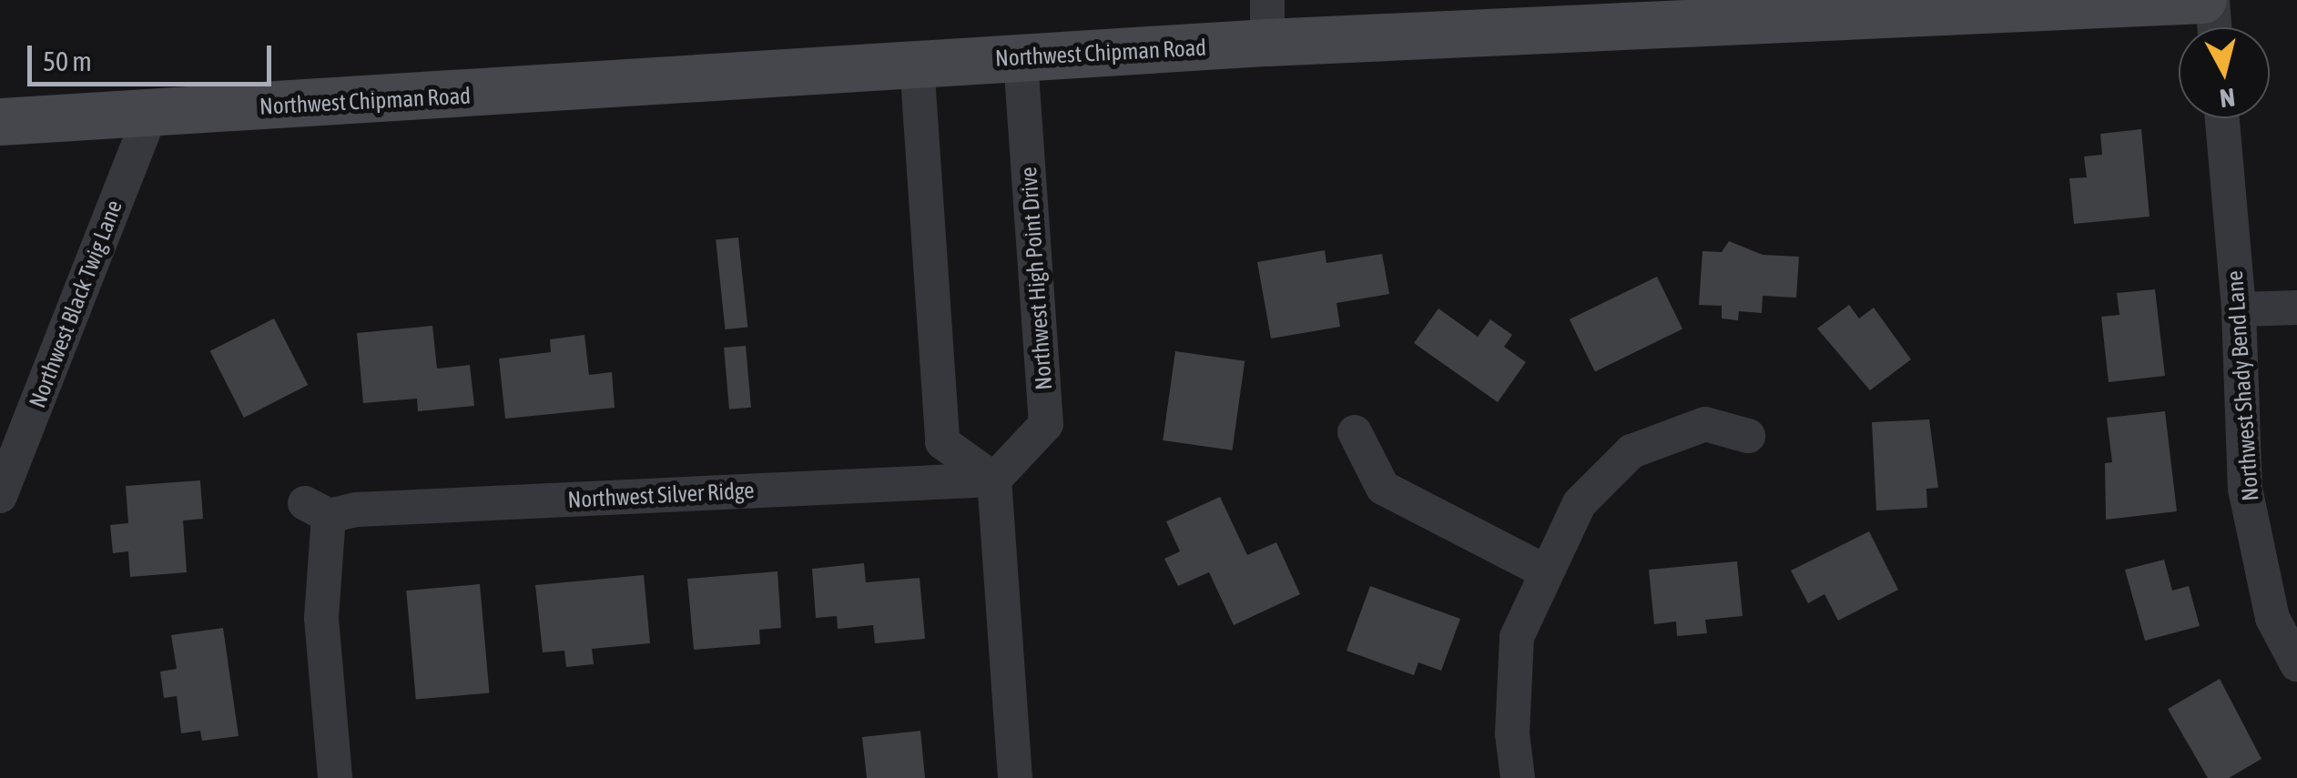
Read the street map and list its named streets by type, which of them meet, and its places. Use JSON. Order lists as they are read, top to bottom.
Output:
{
  "streets": {
    "main road": ["Northwest Chipman Road"],
    "street": [
      "Northwest High Point Drive",
      "Northwest Black Twig Lane",
      "Northwest Shady Bend Lane",
      "Northwest Silver Ridge"
    ]
  },
  "crossings": [
    ["Northwest Chipman Road", "Northwest High Point Drive"],
    ["Northwest Chipman Road", "Northwest Black Twig Lane"],
    ["Northwest High Point Drive", "Northwest Silver Ridge"]
  ],
  "scale_bar": "50 m",
  "north": "bottom"
}
